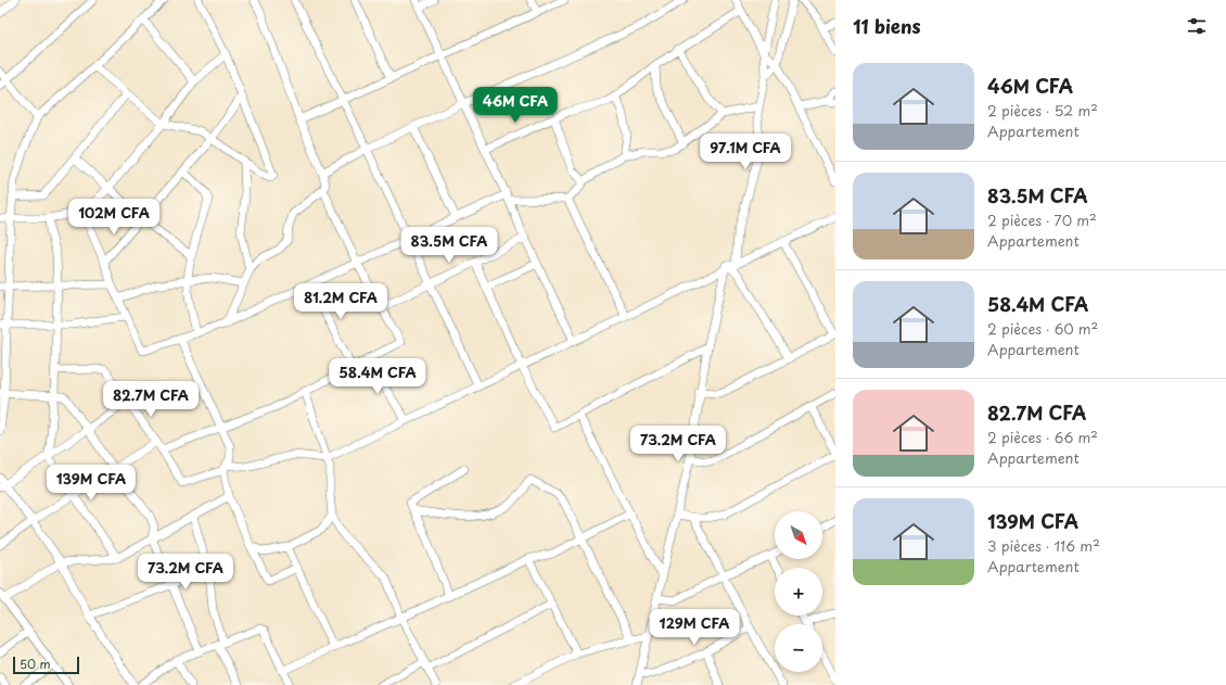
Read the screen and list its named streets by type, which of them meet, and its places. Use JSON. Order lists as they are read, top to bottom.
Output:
{
  "scale_bar": "50 m",
  "north": "bottom right",
  "page": {
    "heading": "11 biens",
    "list": [
      {
        "name": "46M CFA",
        "note": "2 pièces · 52 m² · Appartement"
      },
      {
        "name": "83.5M CFA",
        "note": "2 pièces · 70 m² · Appartement"
      },
      {
        "name": "58.4M CFA",
        "note": "2 pièces · 60 m² · Appartement"
      },
      {
        "name": "82.7M CFA",
        "note": "2 pièces · 66 m² · Appartement"
      },
      {
        "name": "139M CFA",
        "note": "3 pièces · 116 m² · Appartement"
      }
    ],
    "price": [
      "46M CFA",
      "97.1M CFA",
      "102M CFA",
      "83.5M CFA",
      "81.2M CFA",
      "58.4M CFA",
      "82.7M CFA",
      "73.2M CFA",
      "139M CFA",
      "73.2M CFA",
      "129M CFA"
    ],
    "map_buttons": ["+", "−"],
    "scale": "50 m"
  }
}
